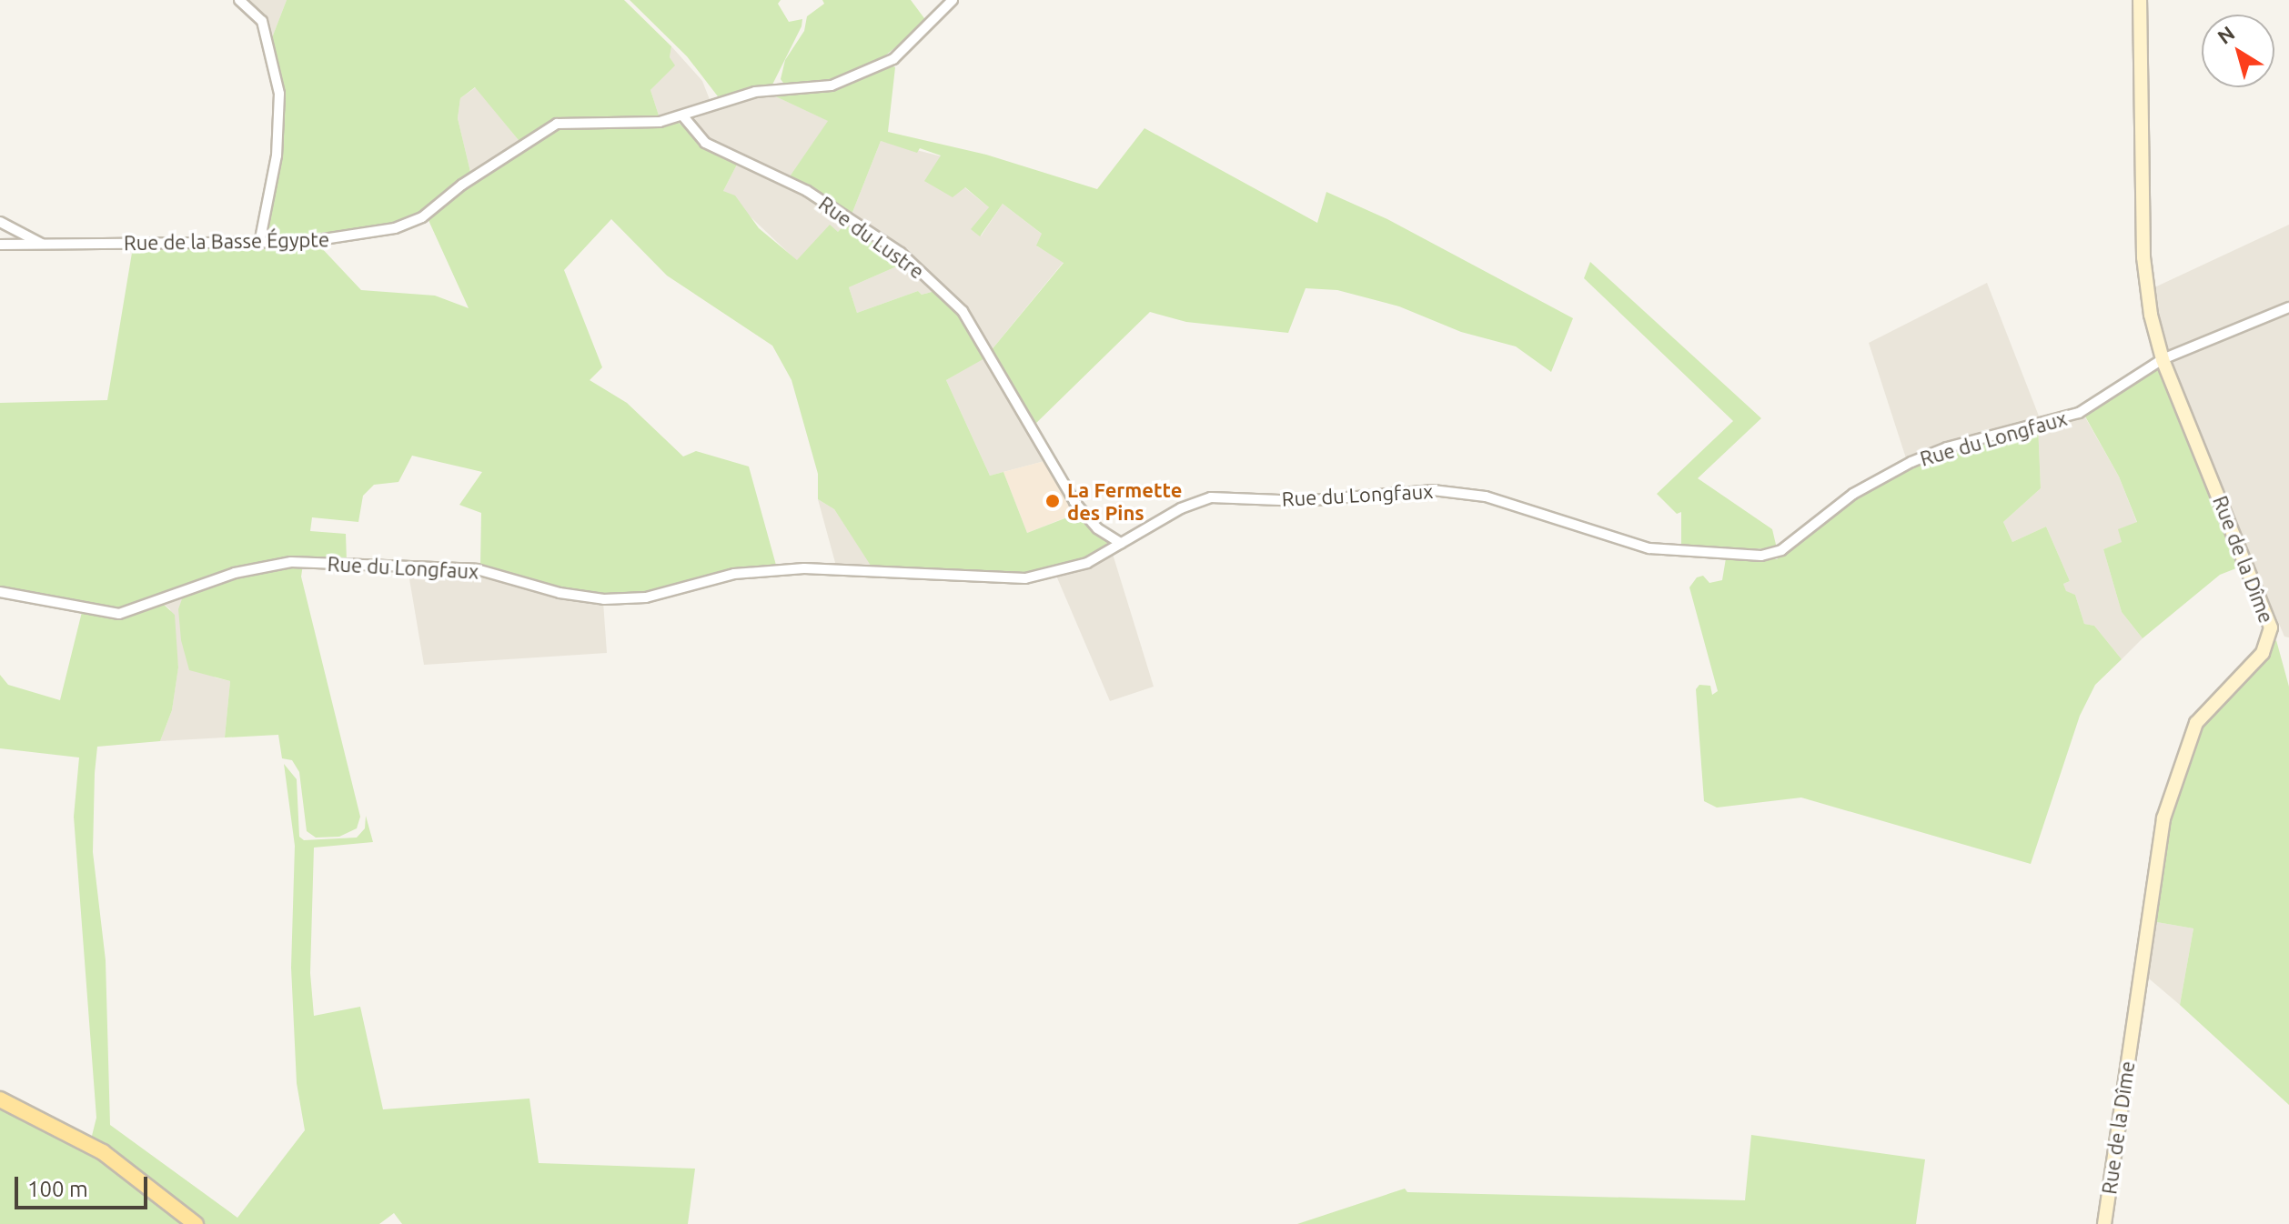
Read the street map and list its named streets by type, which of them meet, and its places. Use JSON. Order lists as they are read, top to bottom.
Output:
{
  "streets": {
    "street": [
      "Rue du Lustre",
      "Rue de la Basse Égypte",
      "Rue du Longfaux",
      "Rue de la Dîme"
    ]
  },
  "crossings": [
    ["Rue du Lustre", "Rue de la Basse Égypte"],
    ["Rue du Lustre", "Rue du Longfaux"],
    ["Rue du Longfaux", "Rue de la Dîme"]
  ],
  "places": ["La Fermette des Pins"],
  "scale_bar": "100 m",
  "north": "top left"
}
